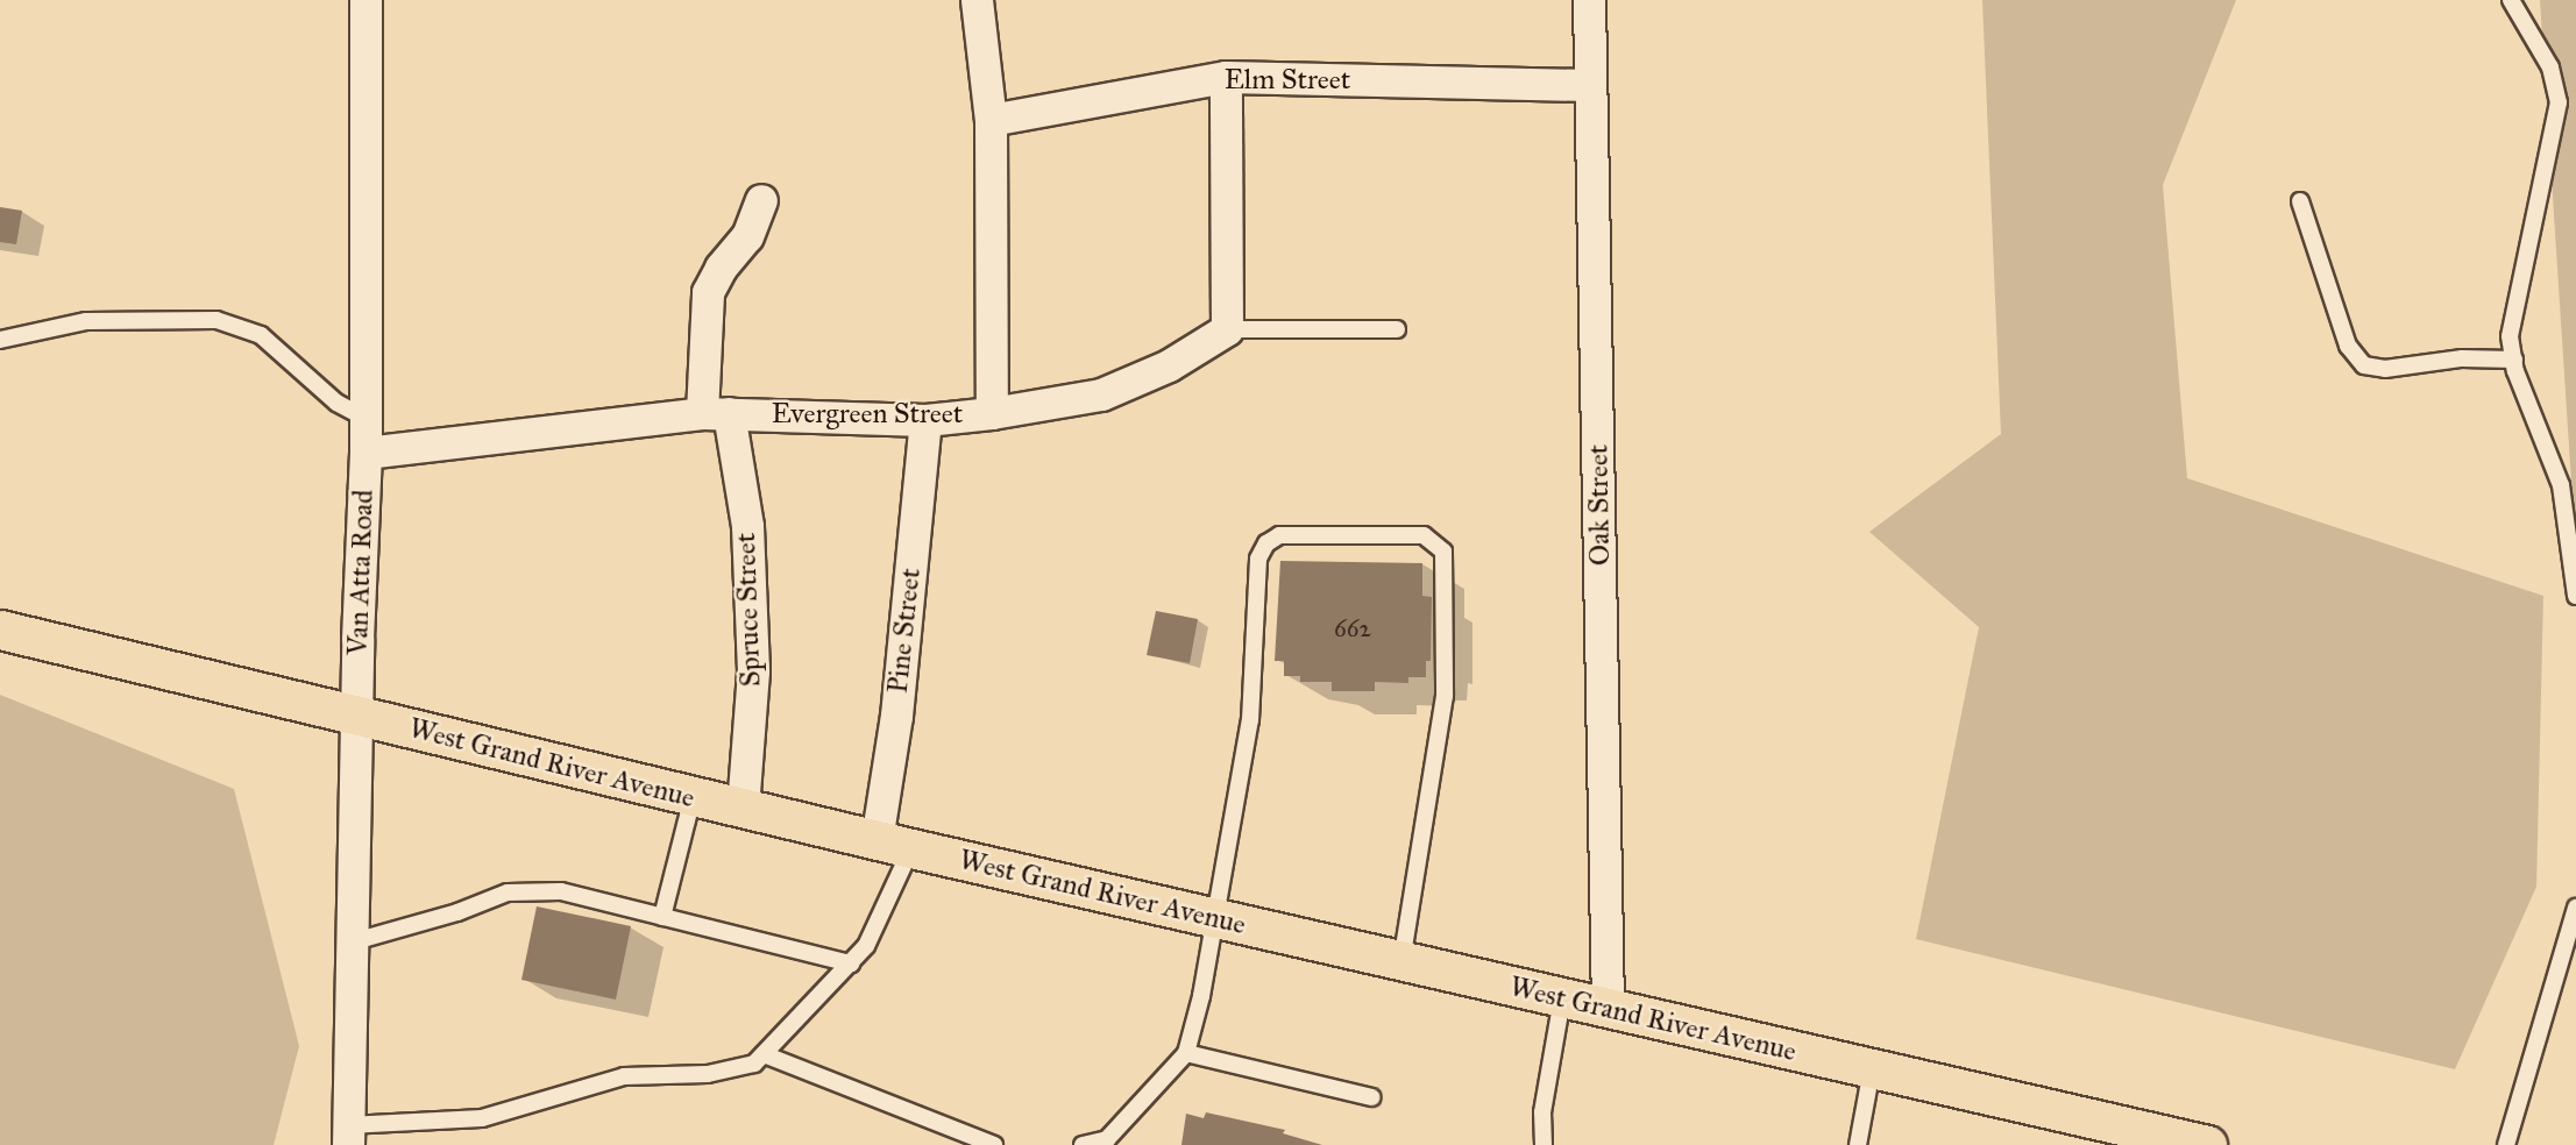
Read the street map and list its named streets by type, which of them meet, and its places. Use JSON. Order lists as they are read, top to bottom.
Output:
{
  "streets": {
    "main road": ["West Grand River Avenue"],
    "street": [
      "Elm Street",
      "Evergreen Street",
      "Oak Street",
      "Van Atta Road",
      "Spruce Street",
      "Pine Street"
    ]
  },
  "crossings": [
    ["Elm Street", "Oak Street"],
    ["Evergreen Street", "Van Atta Road"],
    ["Evergreen Street", "Spruce Street"],
    ["Evergreen Street", "Pine Street"],
    ["Oak Street", "West Grand River Avenue"],
    ["Van Atta Road", "West Grand River Avenue"],
    ["Spruce Street", "West Grand River Avenue"],
    ["Pine Street", "West Grand River Avenue"]
  ],
  "house_numbers": ["662"]
}
